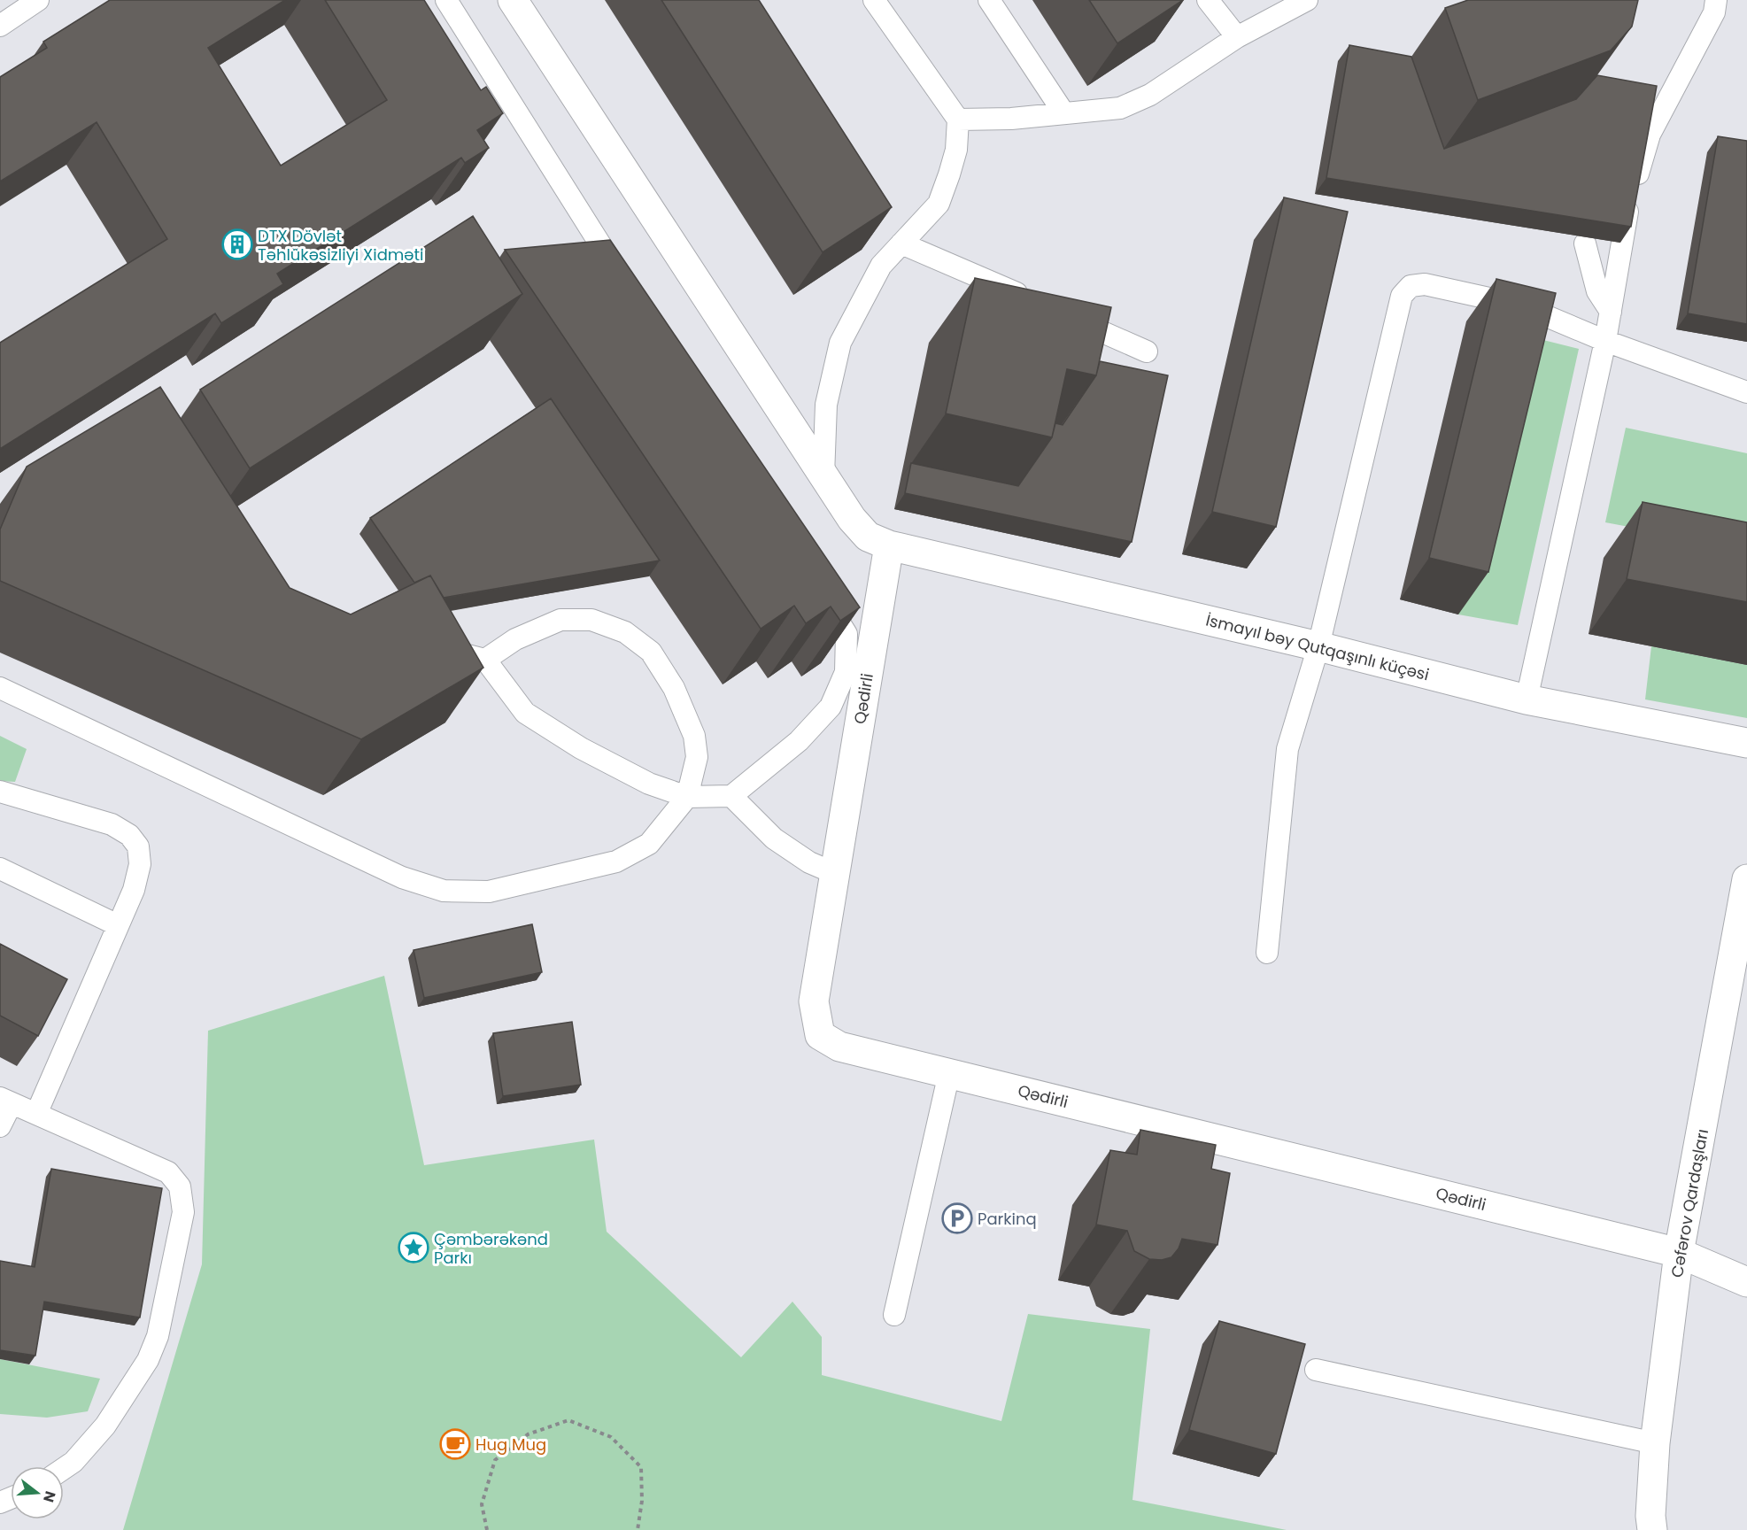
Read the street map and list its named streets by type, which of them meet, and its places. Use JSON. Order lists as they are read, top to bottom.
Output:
{
  "streets": {
    "street": ["İsmayıl bəy Qutqaşınlı küçəsi", "Qədirli", "Cəfərov Qardaşları"]
  },
  "crossings": [
    ["İsmayıl bəy Qutqaşınlı küçəsi", "Qədirli"],
    ["Qədirli", "Cəfərov Qardaşları"]
  ],
  "places": {
    "building": ["DTX Dövlət Təhlükəsizliyi Xidməti"],
    "parking": ["Parkinq"],
    "place": ["Çəmbərəkənd Parkı"],
    "cafe": ["Hug Mug"]
  },
  "north": "right"
}
